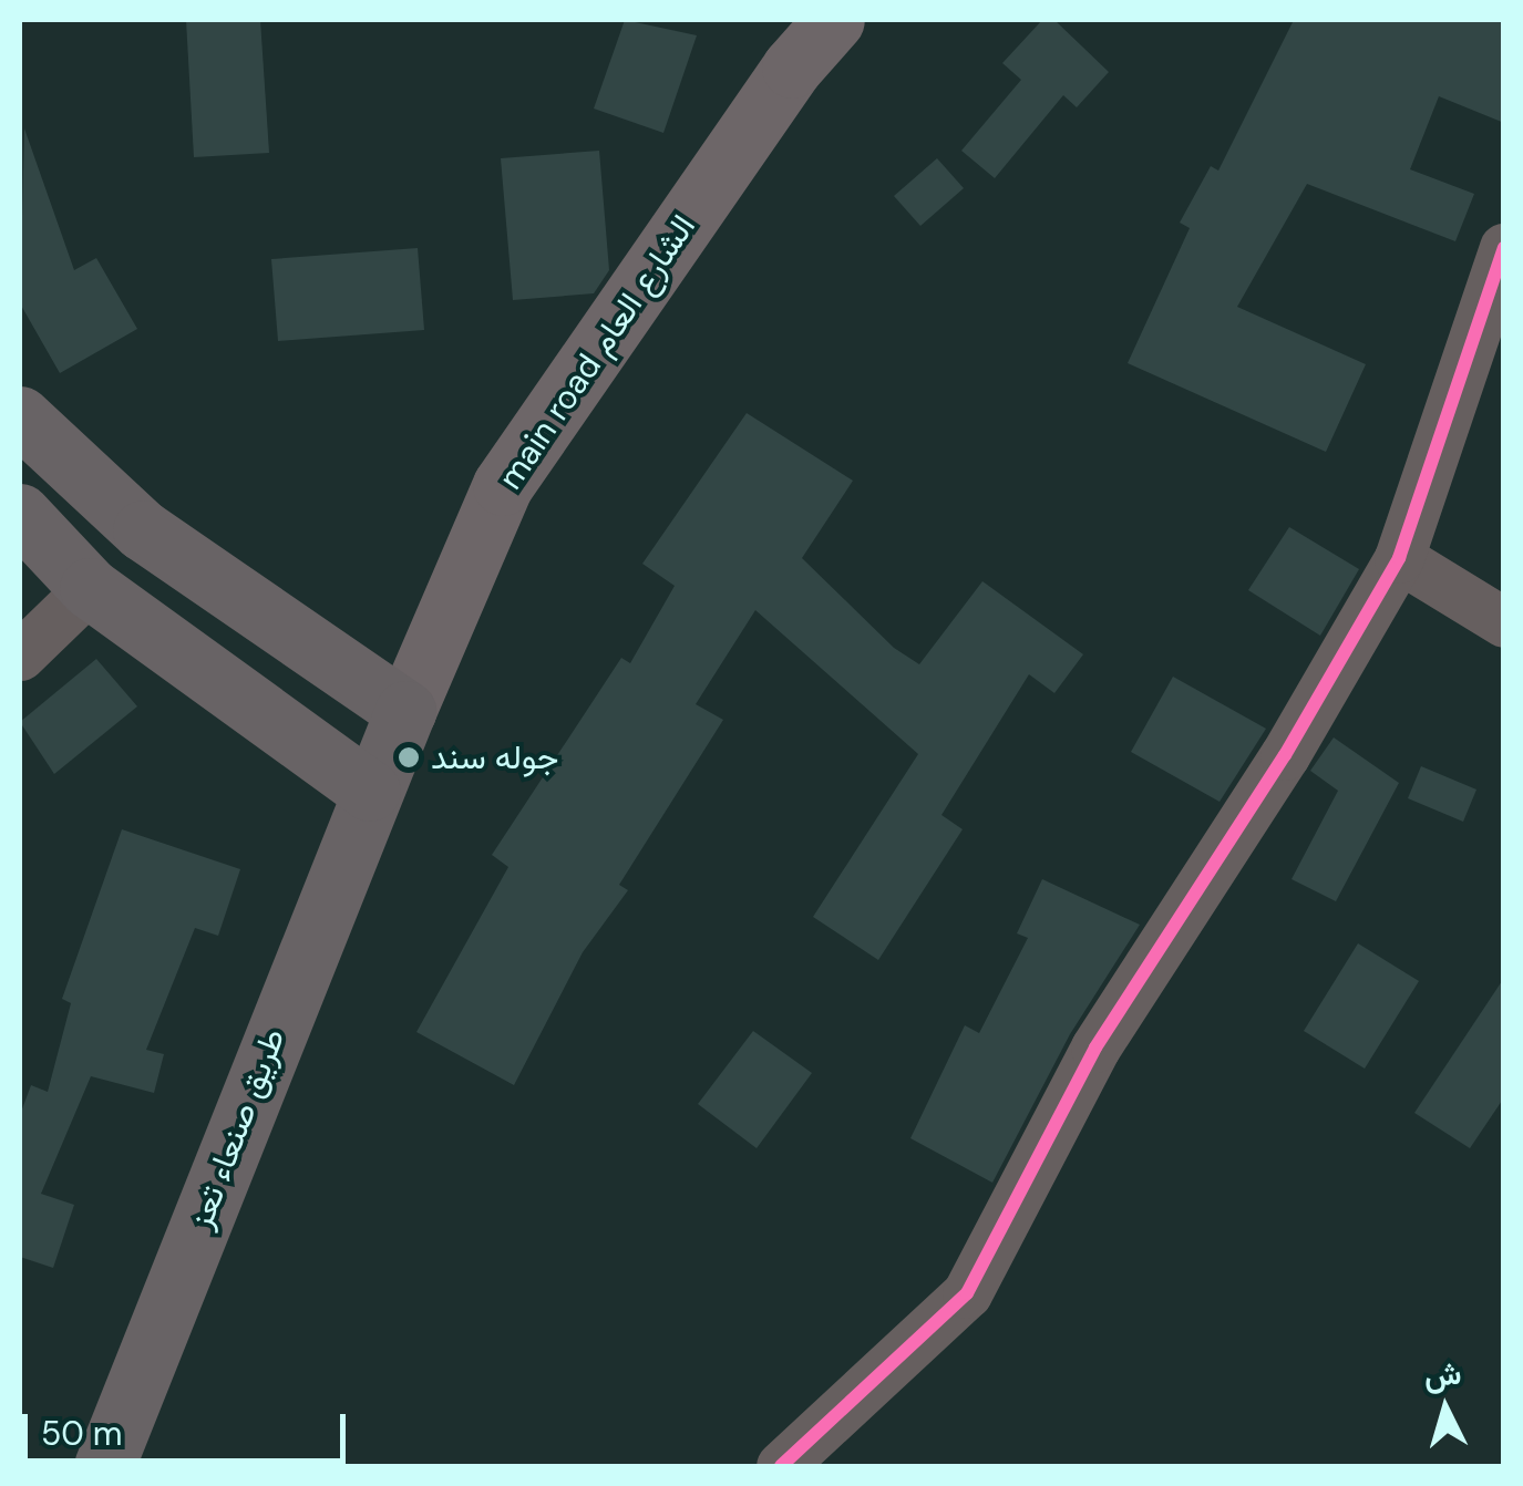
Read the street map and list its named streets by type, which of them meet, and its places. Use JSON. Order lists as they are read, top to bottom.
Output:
{
  "streets": {
    "highway": ["طريق صنعاء تعز"],
    "main road": ["main road الشارع العام"]
  },
  "crossings": [
    ["main road الشارع العام", "طريق صنعاء تعز"]
  ],
  "places": ["جوله سند"],
  "scale_bar": "50 m",
  "north": "top"
}
